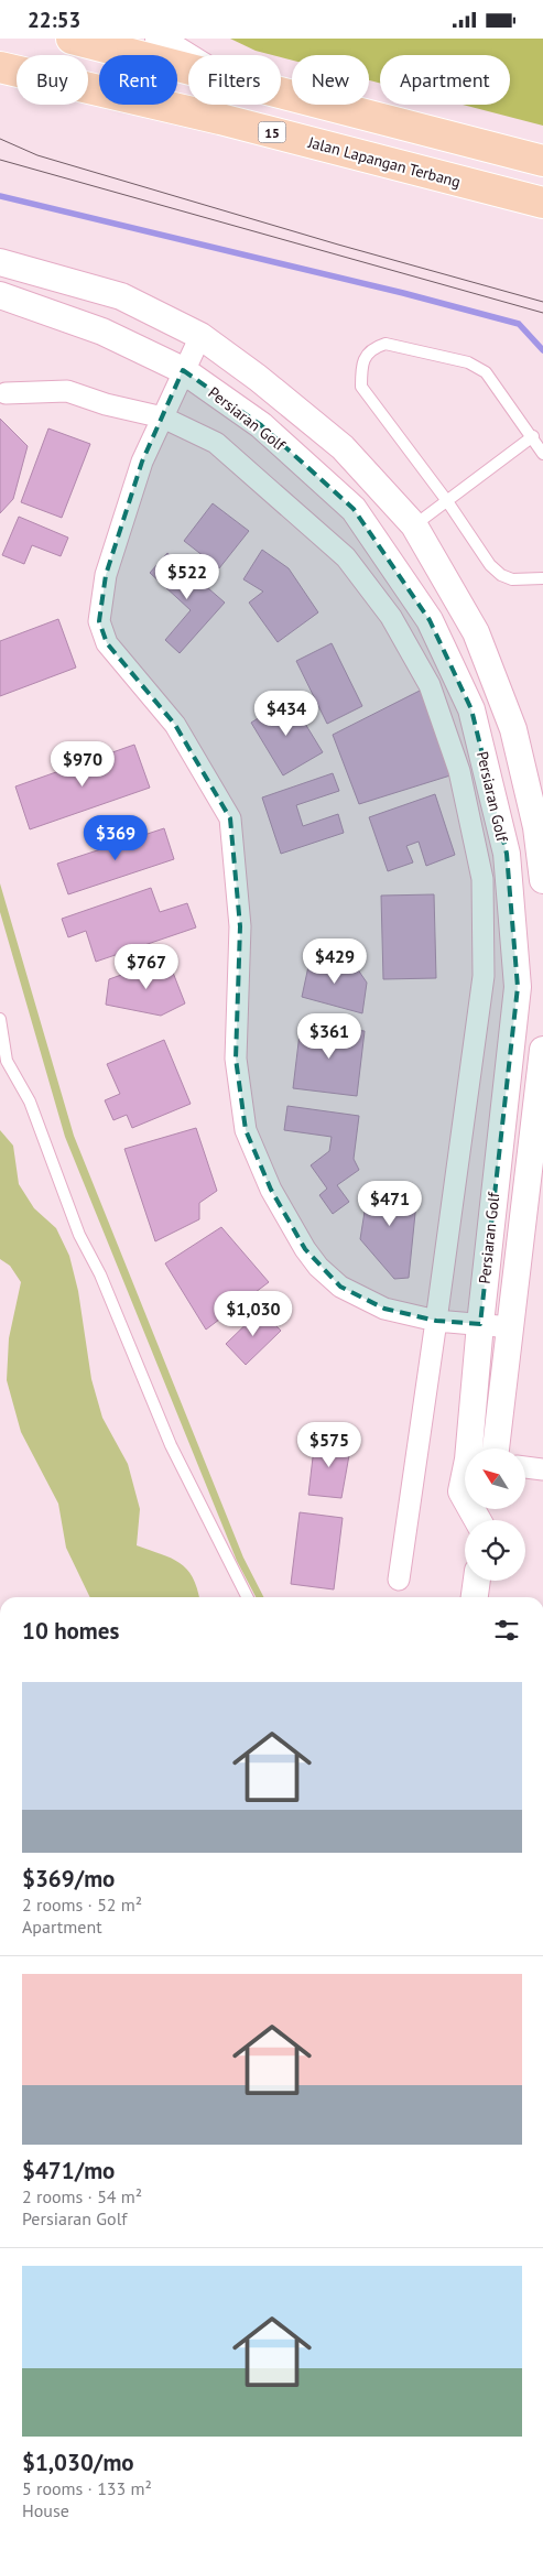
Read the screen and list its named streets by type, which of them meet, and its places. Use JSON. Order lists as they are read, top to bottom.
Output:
{
  "streets": {
    "main road": ["15", "Jalan Lapangan Terbang"],
    "street": ["Persiaran Golf"]
  },
  "north": "top left",
  "page": {
    "status": "22:53",
    "chip": [
      "Buy",
      "Rent",
      "Filters",
      "New",
      "Apartment"
    ],
    "price": [
      "$522",
      "$434",
      "$970",
      "$369",
      "$429",
      "$767",
      "$361",
      "$471",
      "$1,030",
      "$575"
    ],
    "heading": "10 homes",
    "list": [
      {
        "name": "$369/mo",
        "note": "2 rooms · 52 m² · Apartment"
      },
      {
        "name": "$471/mo",
        "note": "2 rooms · 54 m² · Persiaran Golf"
      },
      {
        "name": "$1,030/mo",
        "note": "5 rooms · 133 m² · House"
      }
    ]
  }
}
